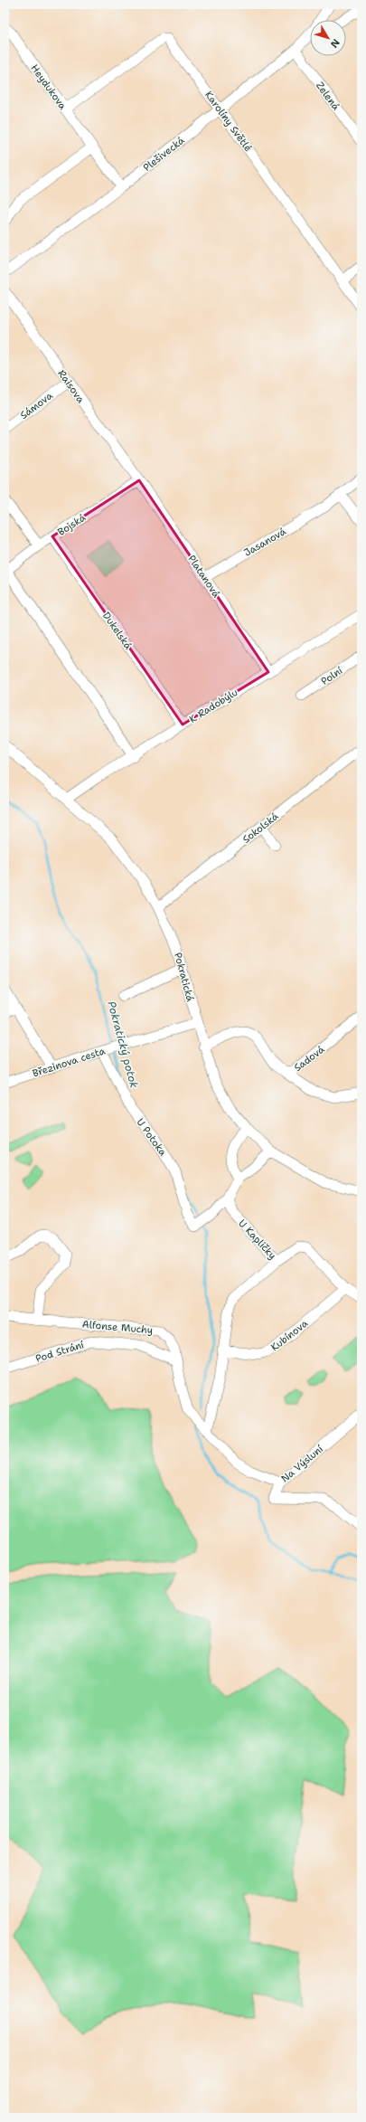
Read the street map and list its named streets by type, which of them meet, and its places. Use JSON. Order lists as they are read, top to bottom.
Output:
{
  "streets": {
    "street": [
      "Heydukova",
      "Zelená",
      "Karolíny Světlé",
      "Plešivecká",
      "Raisova",
      "Sámova",
      "Bojská",
      "Jasanová",
      "Platanová",
      "Dukelská",
      "Polní",
      "K Radobýlu",
      "Sokolská",
      "Pokratická",
      "Sadová",
      "Březinova cesta",
      "U Potoka",
      "U Kapličky",
      "Alfonse Muchy",
      "Kubínova",
      "Pod Strání",
      "Na Výsluní"
    ]
  },
  "crossings": [
    ["Heydukova", "Karolíny Světlé"],
    ["Heydukova", "Plešivecká"],
    ["Zelená", "Plešivecká"],
    ["Karolíny Světlé", "Plešivecká"],
    ["Raisova", "Sámova"],
    ["Raisova", "Bojská"],
    ["Raisova", "Platanová"],
    ["Bojská", "Platanová"],
    ["Bojská", "Dukelská"],
    ["Jasanová", "Platanová"],
    ["Platanová", "K Radobýlu"],
    ["Dukelská", "K Radobýlu"],
    ["K Radobýlu", "Pokratická"],
    ["Sokolská", "Pokratická"],
    ["Pokratická", "Sadová"],
    ["Pokratická", "Březinova cesta"],
    ["Březinova cesta", "U Potoka"],
    ["U Potoka", "U Kapličky"],
    ["U Kapličky", "Kubínova"],
    ["Alfonse Muchy", "Pod Strání"],
    ["Alfonse Muchy", "Na Výsluní"]
  ],
  "water": ["Pokratický potok"],
  "north": "bottom right"
}
